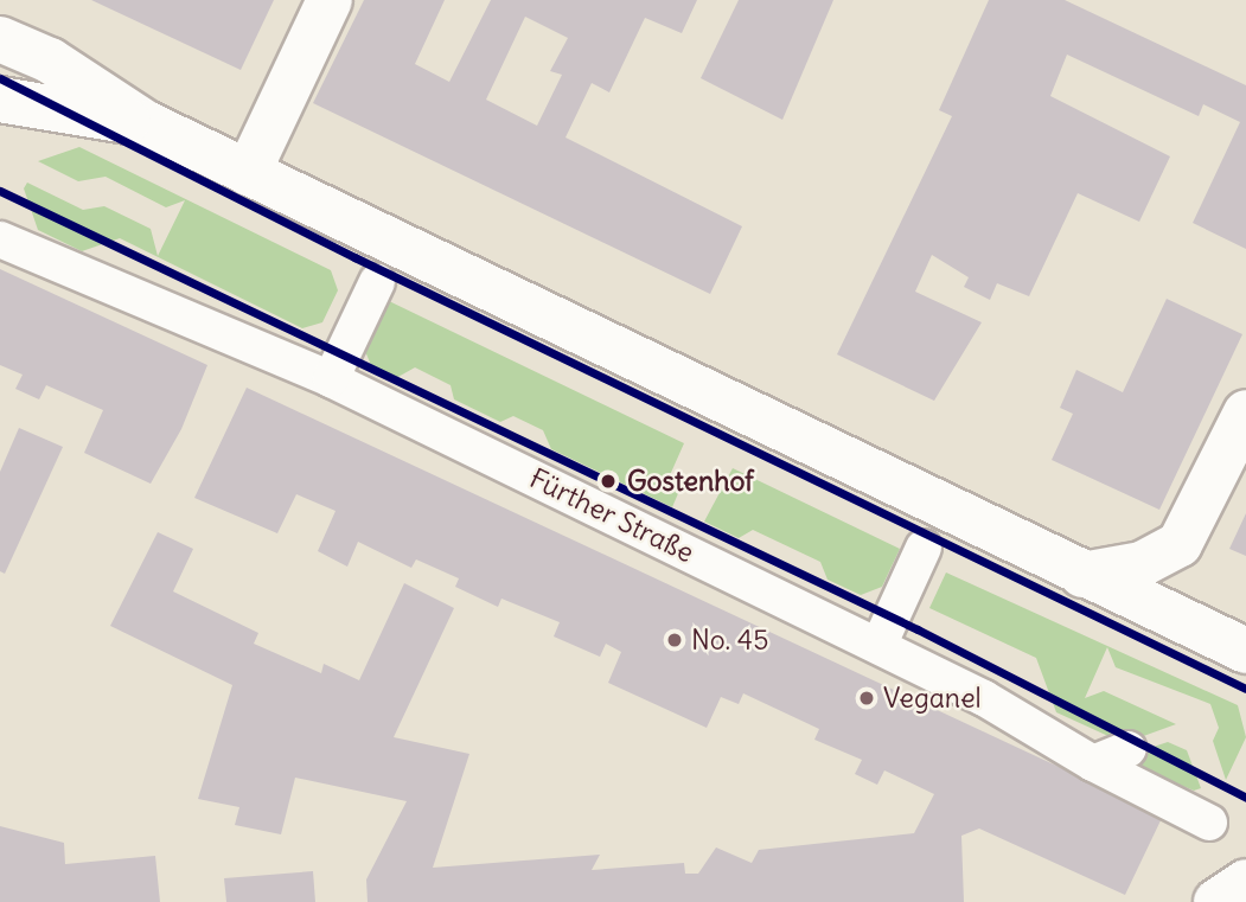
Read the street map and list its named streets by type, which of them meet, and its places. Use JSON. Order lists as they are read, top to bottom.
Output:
{
  "streets": {
    "street": ["Fürther Straße"]
  },
  "places": ["Gostenhof", "No. 45", "Veganel"]
}
